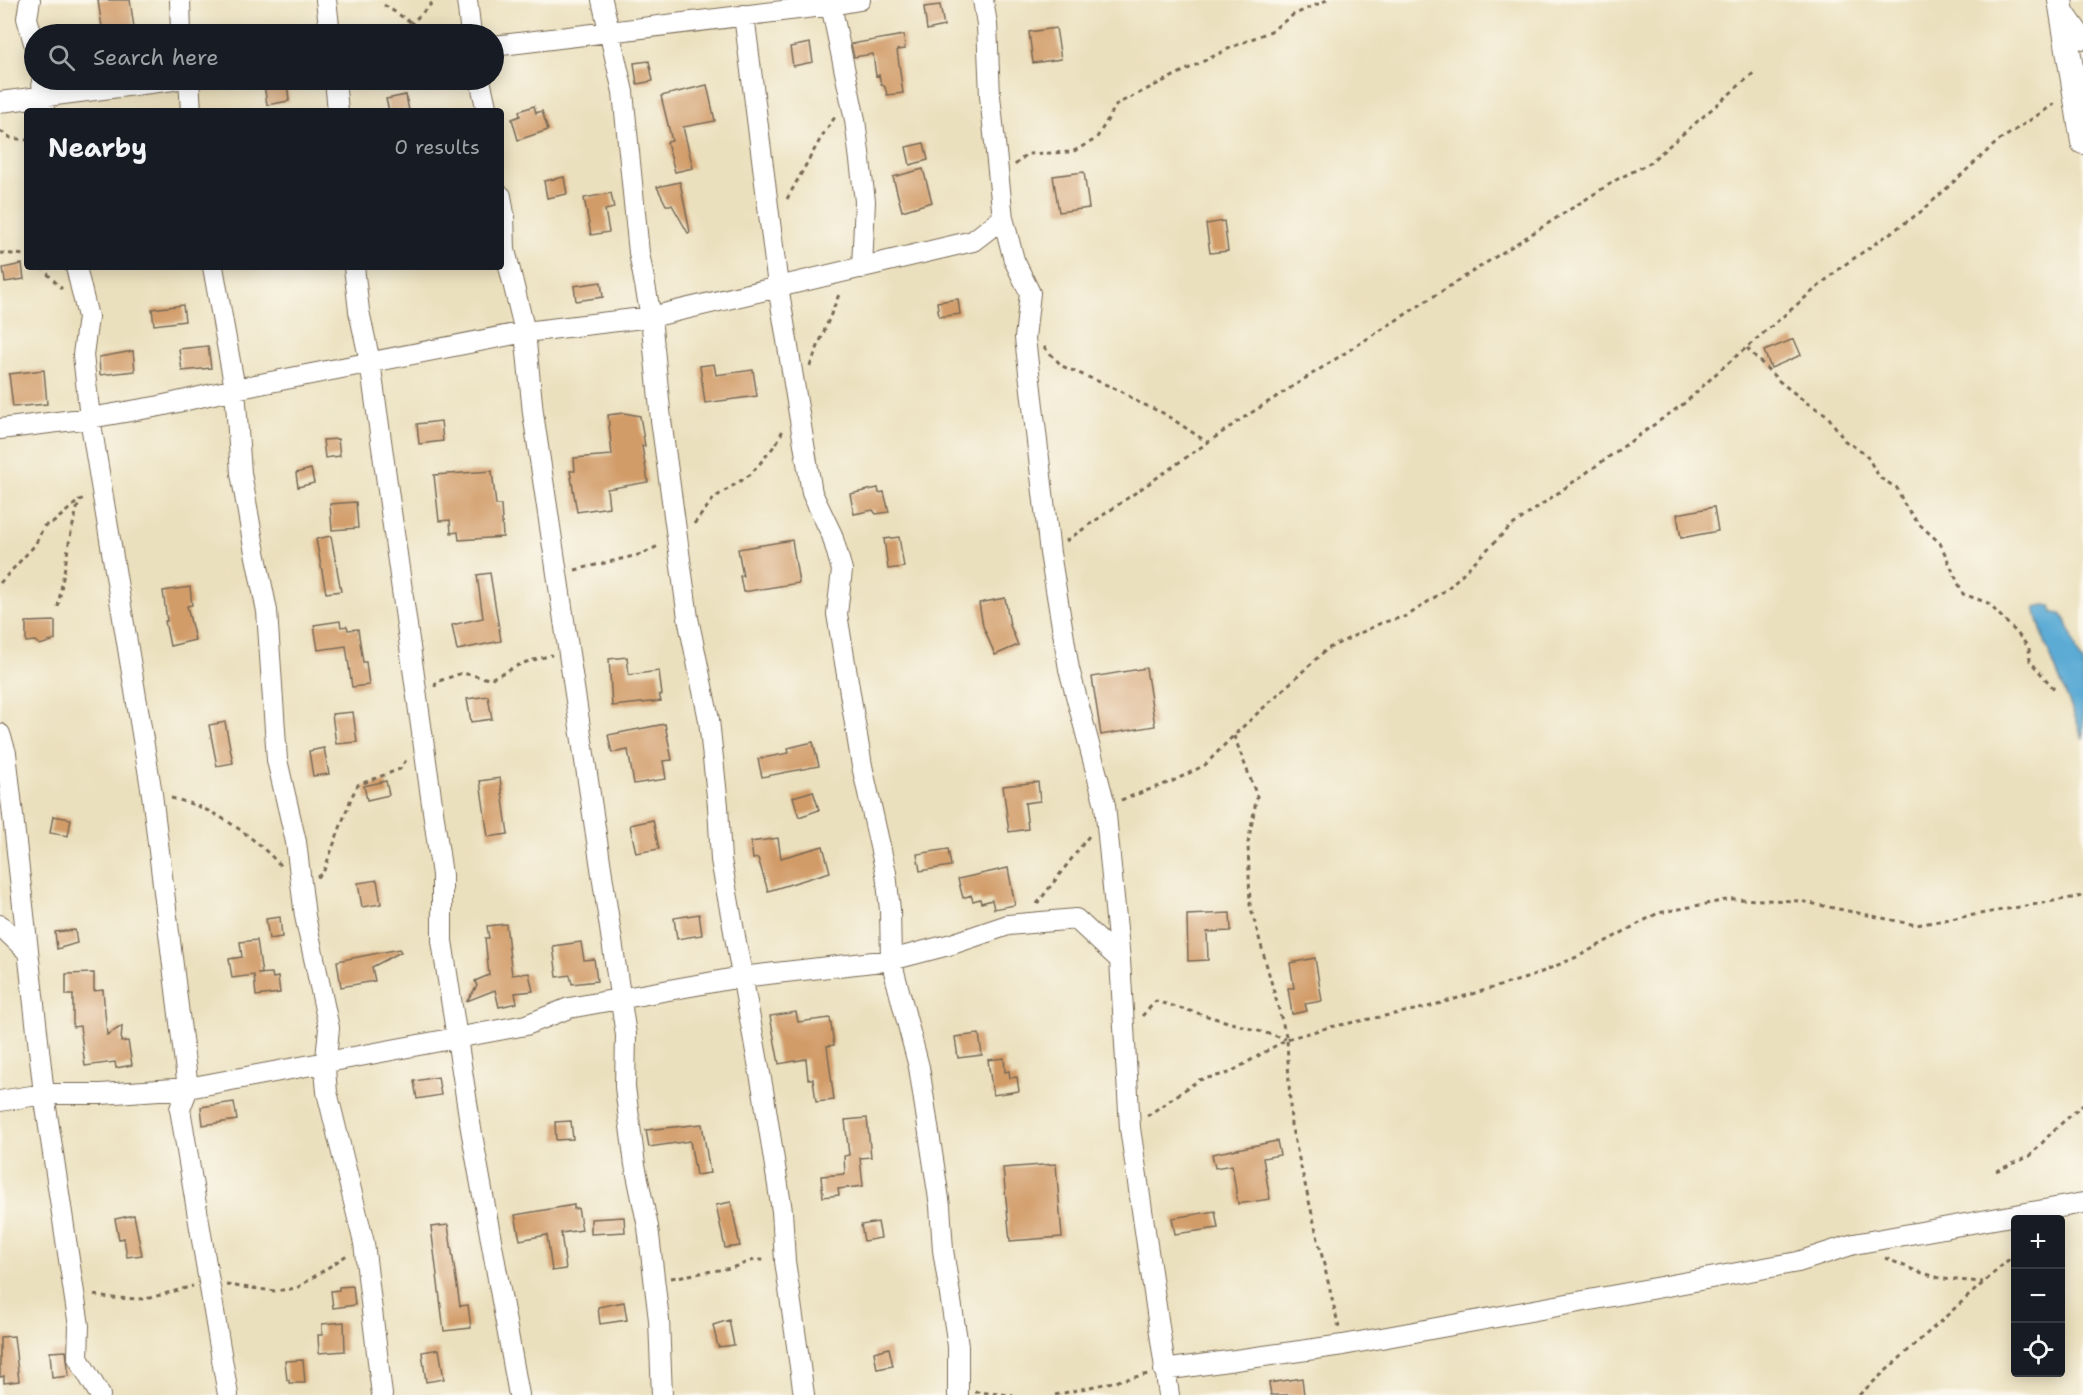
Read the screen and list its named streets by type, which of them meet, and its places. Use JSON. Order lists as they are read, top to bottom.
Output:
{
  "page": {
    "search": "Search here",
    "heading": ["Nearby", "0 results"],
    "map_buttons": ["+", "−"]
  }
}
